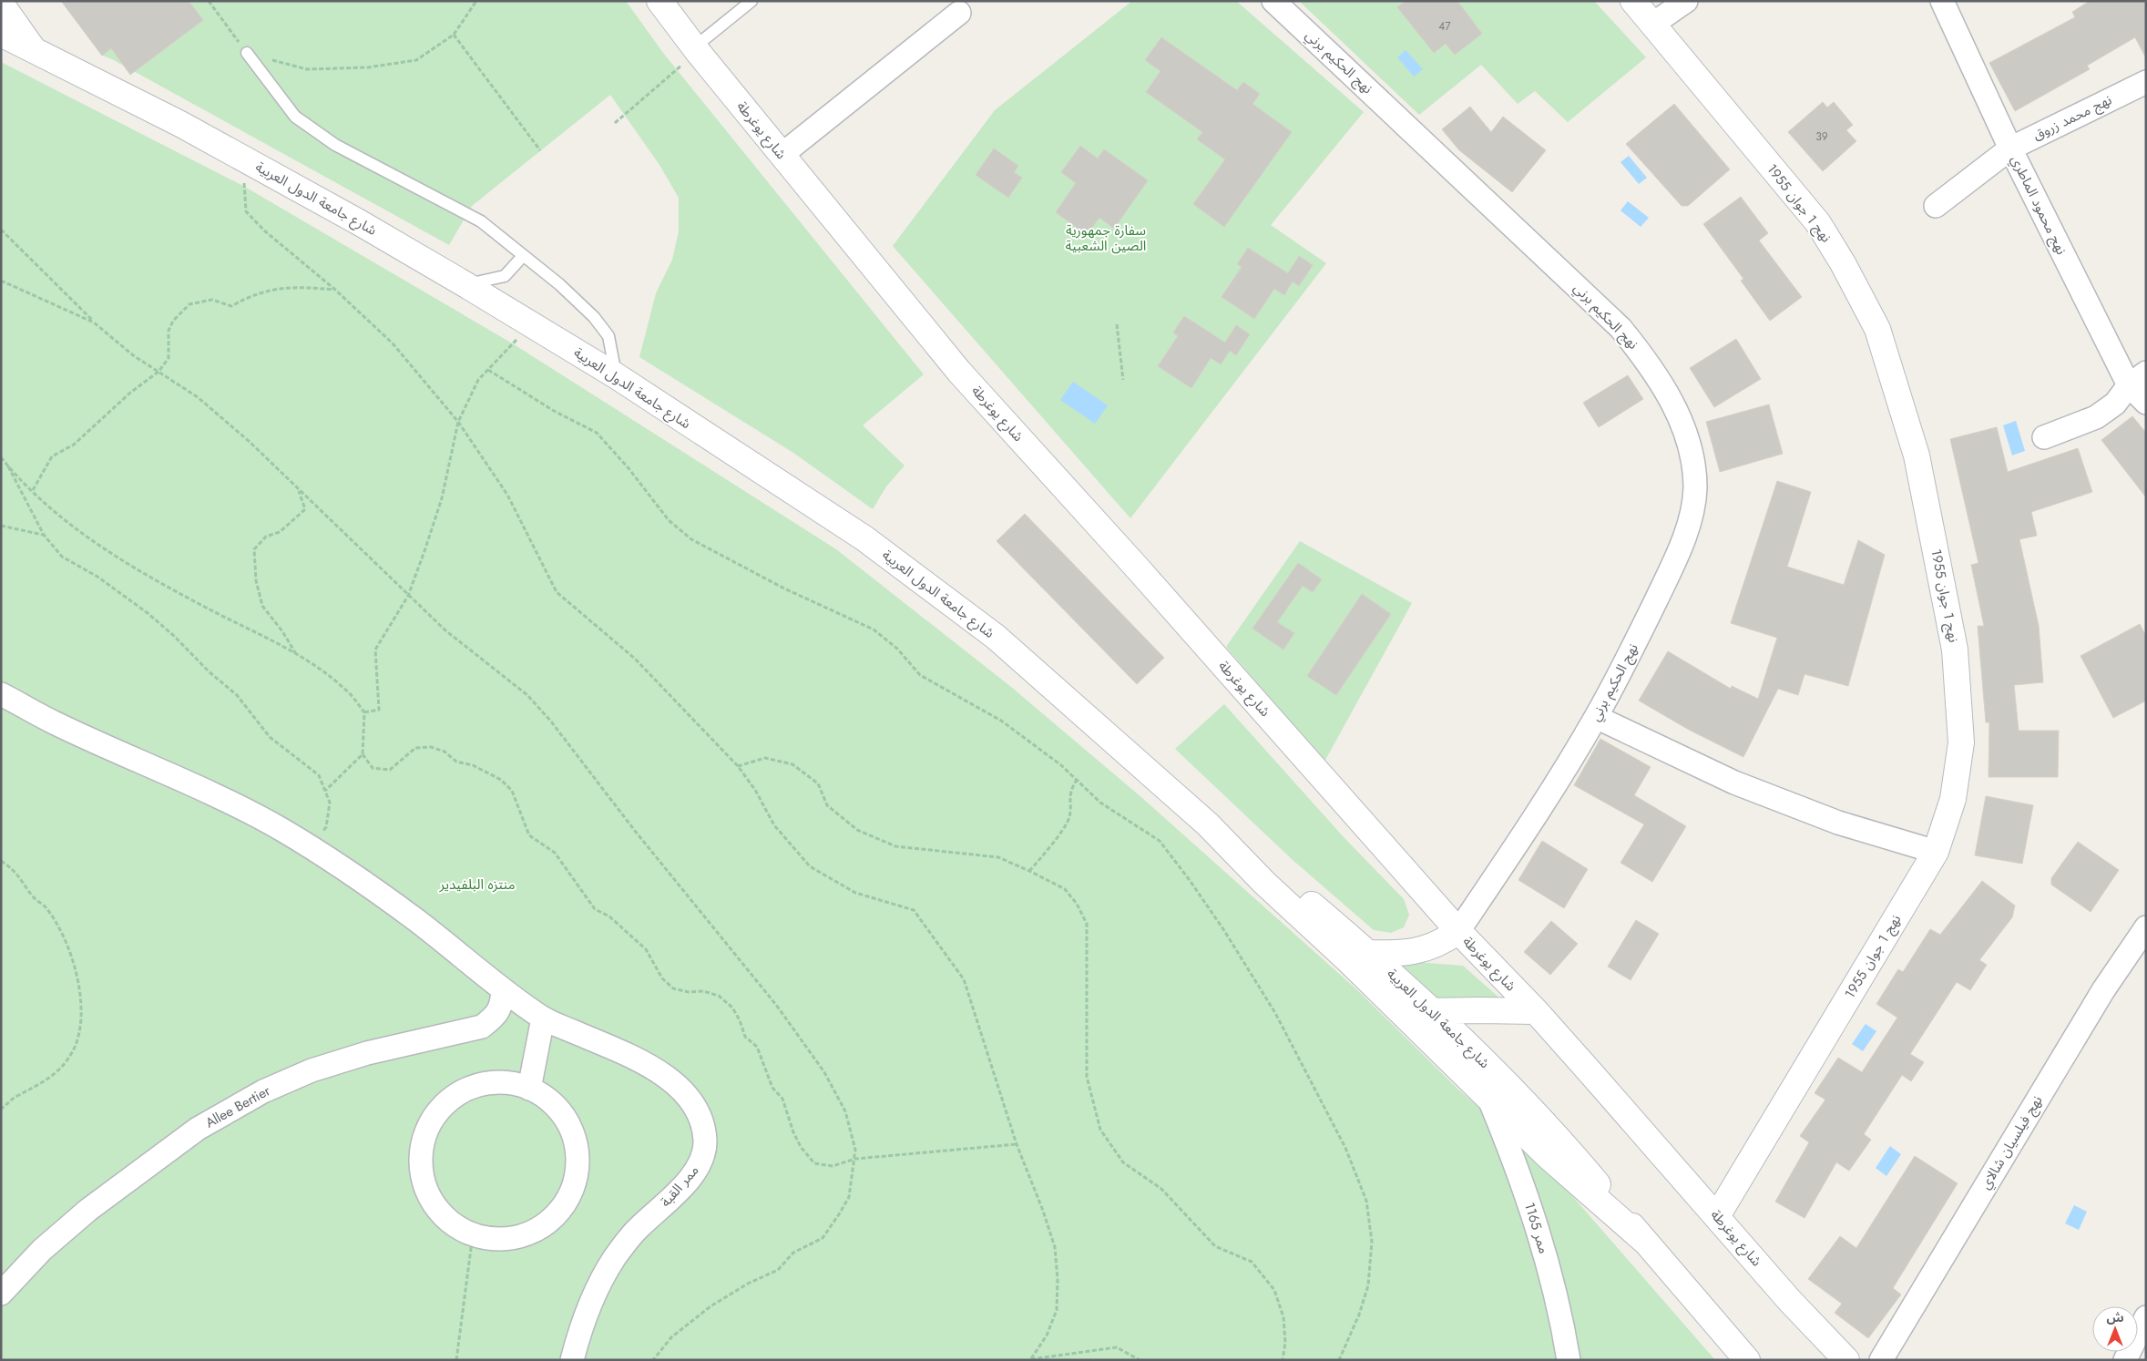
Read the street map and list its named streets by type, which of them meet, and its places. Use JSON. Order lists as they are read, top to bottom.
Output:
{
  "streets": {
    "street": [
      "نهج الحكيم برني",
      "نهج محمد زروق",
      "شارع يوغرطة",
      "شارع جامعة الدول العربية",
      "نهج 1 جوان 1955",
      "نهج محمود الماطري",
      "Allee Bertier",
      "نهج فيلسيان شالاي",
      "ممر القبة",
      "ممر 1165"
    ]
  },
  "crossings": [
    ["نهج الحكيم برني", "شارع يوغرطة"],
    ["نهج محمد زروق", "نهج محمود الماطري"],
    ["شارع يوغرطة", "نهج 1 جوان 1955"],
    ["شارع جامعة الدول العربية", "ممر 1165"],
    ["Allee Bertier", "ممر القبة"]
  ],
  "parks": ["سفارة جمهورية الصين الشعبية", "منتزه البلفيدير"],
  "house_numbers": ["47", "39"],
  "north": "top"
}
